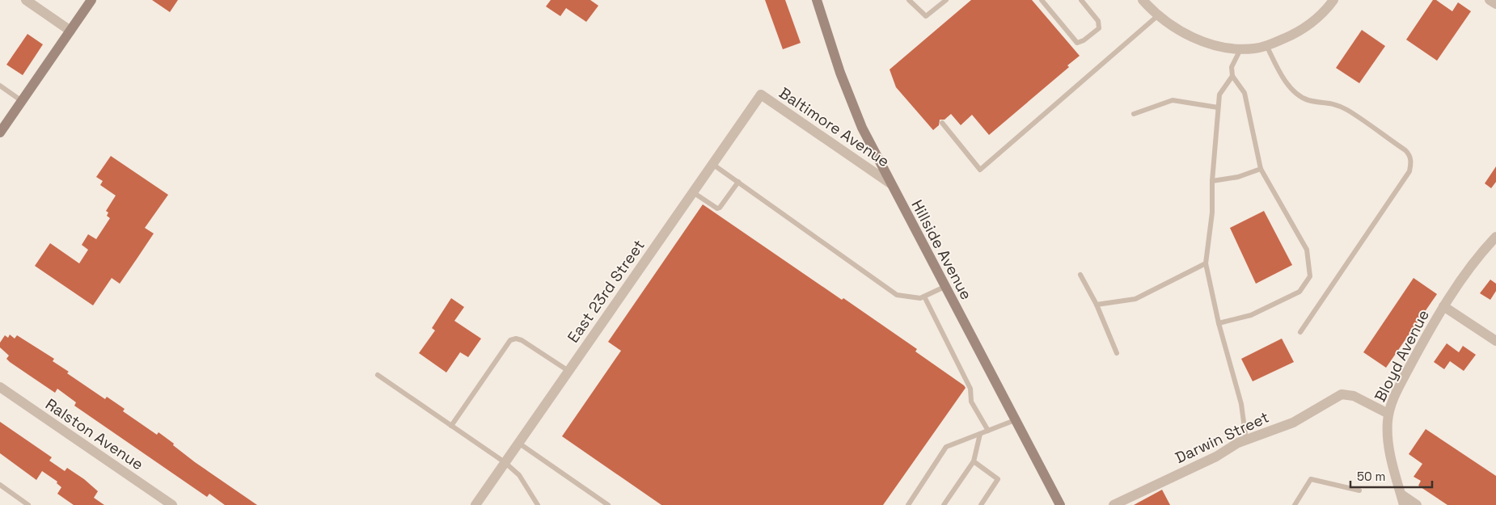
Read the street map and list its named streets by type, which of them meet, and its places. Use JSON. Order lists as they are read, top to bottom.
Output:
{
  "streets": {
    "street": [
      "Baltimore Avenue",
      "Hillside Avenue",
      "East 23rd Street",
      "Bloyd Avenue",
      "Ralston Avenue",
      "Darwin Street"
    ]
  },
  "crossings": [
    ["Baltimore Avenue", "Hillside Avenue"],
    ["Baltimore Avenue", "East 23rd Street"],
    ["Bloyd Avenue", "Darwin Street"]
  ],
  "scale_bar": "50 m"
}
